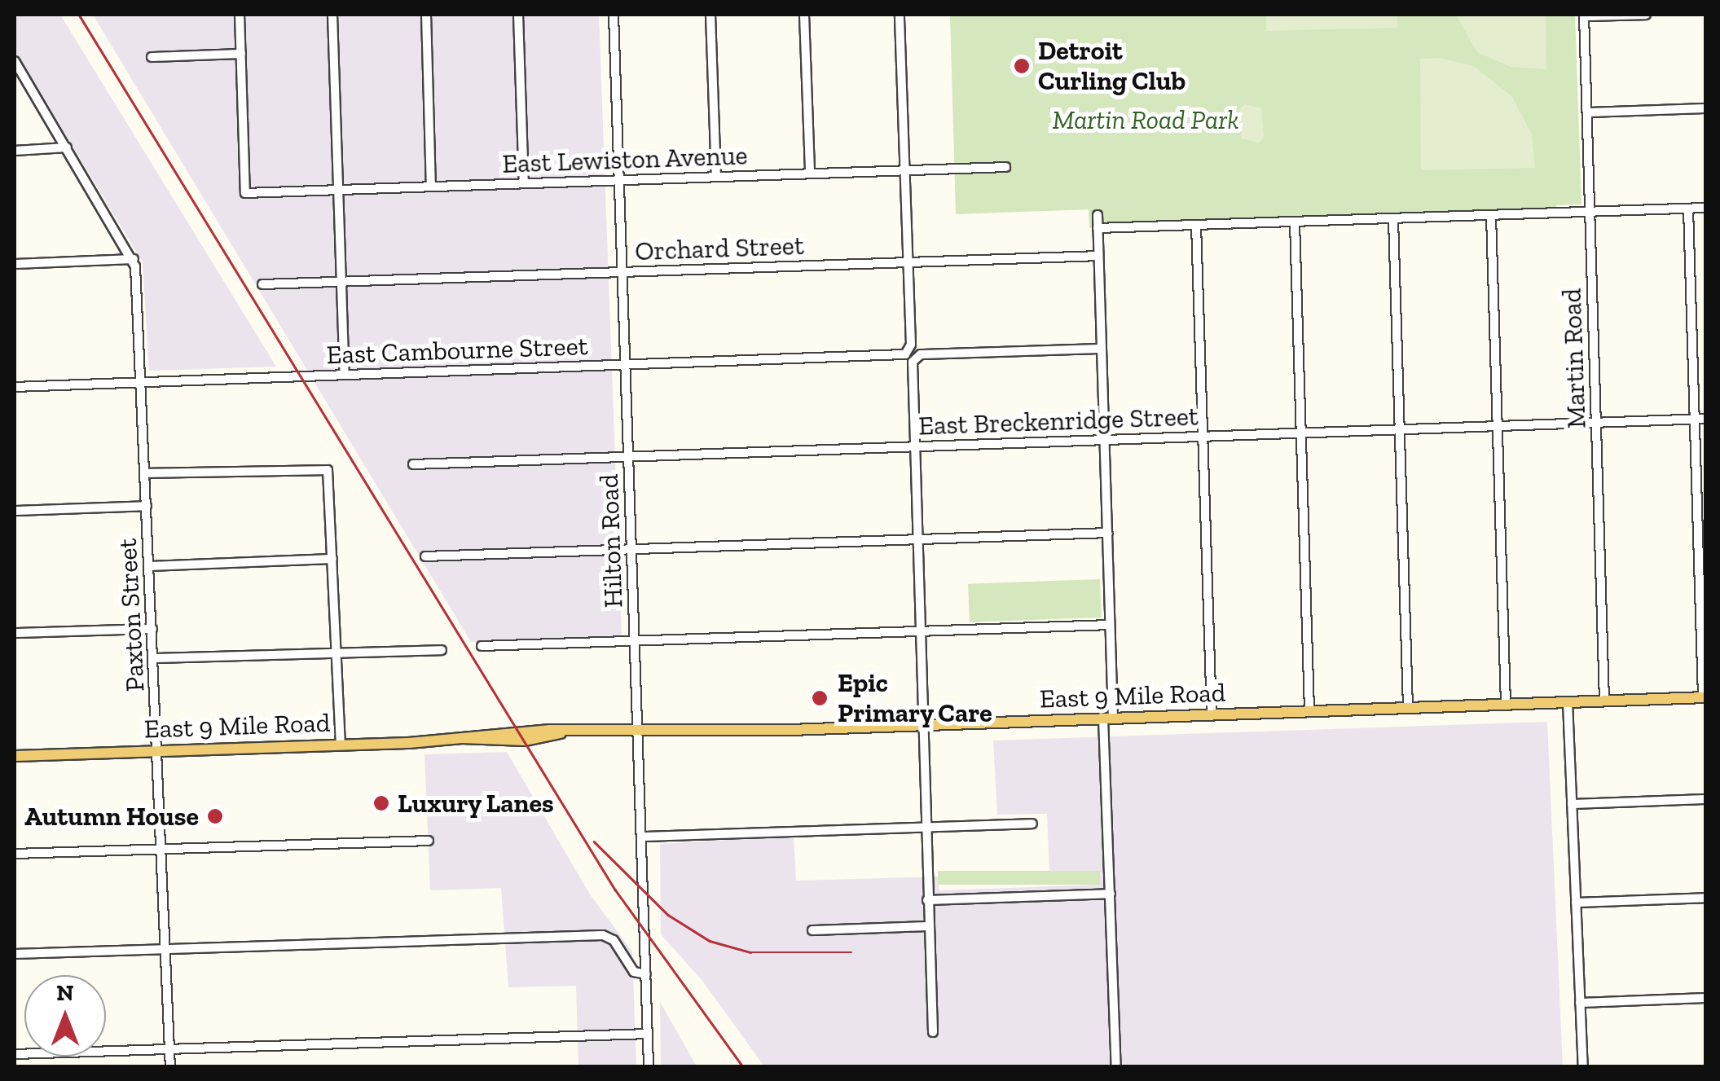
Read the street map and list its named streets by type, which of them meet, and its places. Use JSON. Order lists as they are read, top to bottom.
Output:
{
  "streets": {
    "main road": ["East 9 Mile Road"],
    "street": [
      "East Lewiston Avenue",
      "Orchard Street",
      "East Cambourne Street",
      "Martin Road",
      "East Breckenridge Street",
      "Hilton Road",
      "Paxton Street"
    ]
  },
  "crossings": [
    ["East Lewiston Avenue", "Hilton Road"],
    ["Orchard Street", "East Cambourne Street"],
    ["Orchard Street", "Hilton Road"],
    ["East Cambourne Street", "Hilton Road"],
    ["East Cambourne Street", "Paxton Street"],
    ["Martin Road", "East Breckenridge Street"],
    ["Martin Road", "East 9 Mile Road"],
    ["East Breckenridge Street", "Hilton Road"],
    ["Hilton Road", "East 9 Mile Road"],
    ["Paxton Street", "East 9 Mile Road"]
  ],
  "parks": ["Martin Road Park"],
  "places": [
    "Detroit Curling Club",
    "Epic Primary Care",
    "Luxury Lanes",
    "Autumn House"
  ],
  "north": "top"
}
